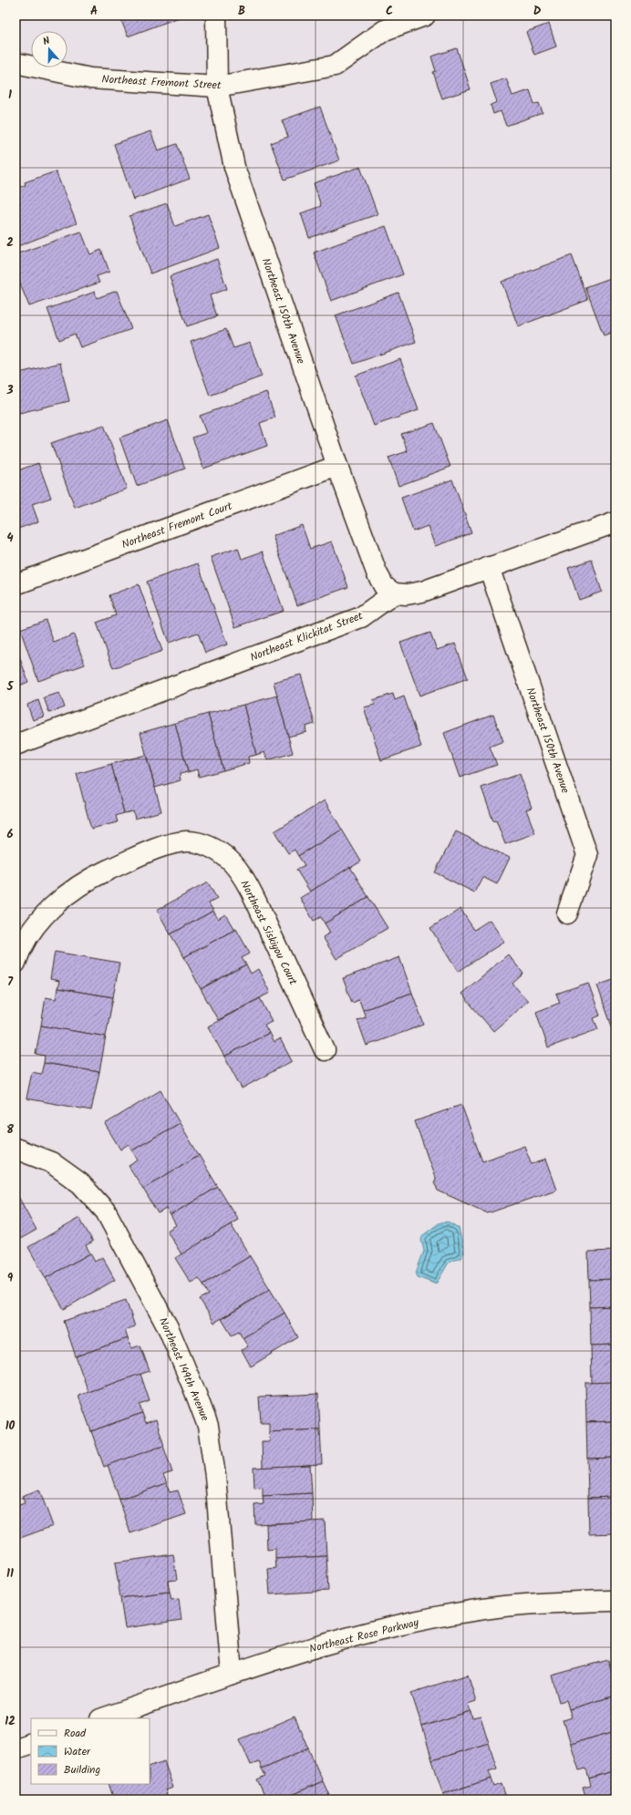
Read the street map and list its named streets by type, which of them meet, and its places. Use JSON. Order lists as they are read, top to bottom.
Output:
{
  "streets": {
    "street": [
      "Northeast Fremont Street",
      "Northeast 150th Avenue",
      "Northeast Fremont Court",
      "Northeast Klickitat Street",
      "Northeast Siskiyou Court",
      "Northeast 149th Avenue",
      "Northeast Rose Parkway"
    ]
  },
  "crossings": [
    ["Northeast Fremont Street", "Northeast 150th Avenue"],
    ["Northeast 150th Avenue", "Northeast Fremont Court"],
    ["Northeast 150th Avenue", "Northeast Klickitat Street"],
    ["Northeast 149th Avenue", "Northeast Rose Parkway"]
  ],
  "legend": ["Road", "Water", "Building"],
  "north": "top",
  "grid": {
    "columns": [
      "A",
      "B",
      "C",
      "D"
    ],
    "rows": [
      "1",
      "2",
      "3",
      "4",
      "5",
      "6",
      "7",
      "8",
      "9",
      "10",
      "11",
      "12"
    ]
  }
}
